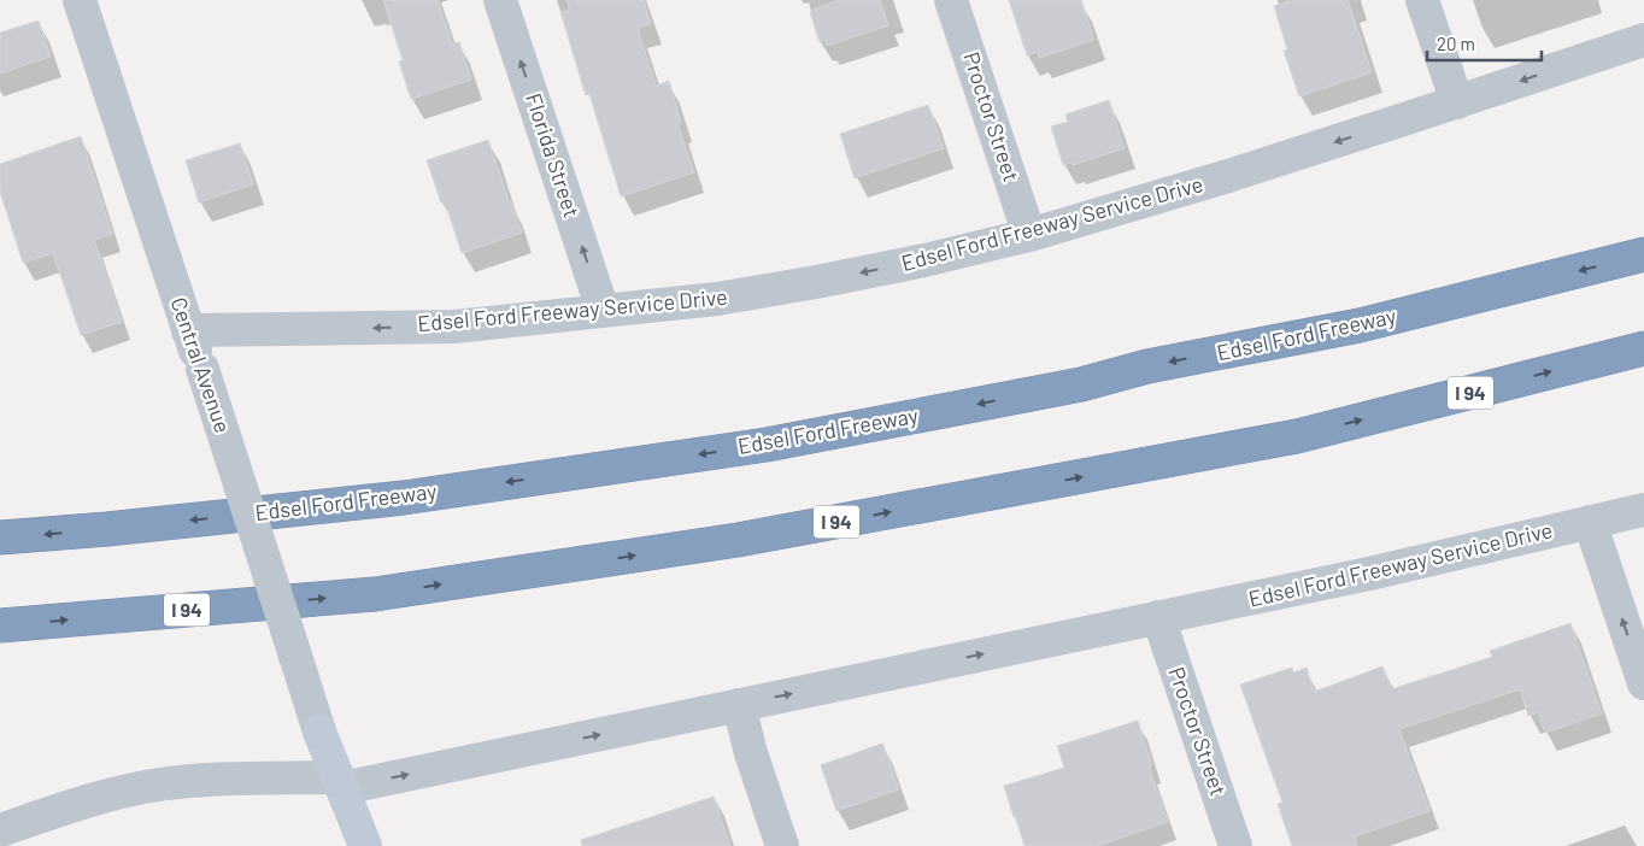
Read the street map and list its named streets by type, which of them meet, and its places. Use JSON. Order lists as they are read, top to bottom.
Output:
{
  "streets": {
    "highway": ["Edsel Ford Freeway", "I 94"],
    "street": [
      "Proctor Street",
      "Florida Street",
      "Edsel Ford Freeway Service Drive",
      "Central Avenue"
    ]
  },
  "crossings": [
    ["Proctor Street", "Edsel Ford Freeway Service Drive"],
    ["Florida Street", "Edsel Ford Freeway Service Drive"],
    ["Edsel Ford Freeway Service Drive", "Central Avenue"]
  ],
  "one_way": ["Florida Street"],
  "scale_bar": "20 m"
}
